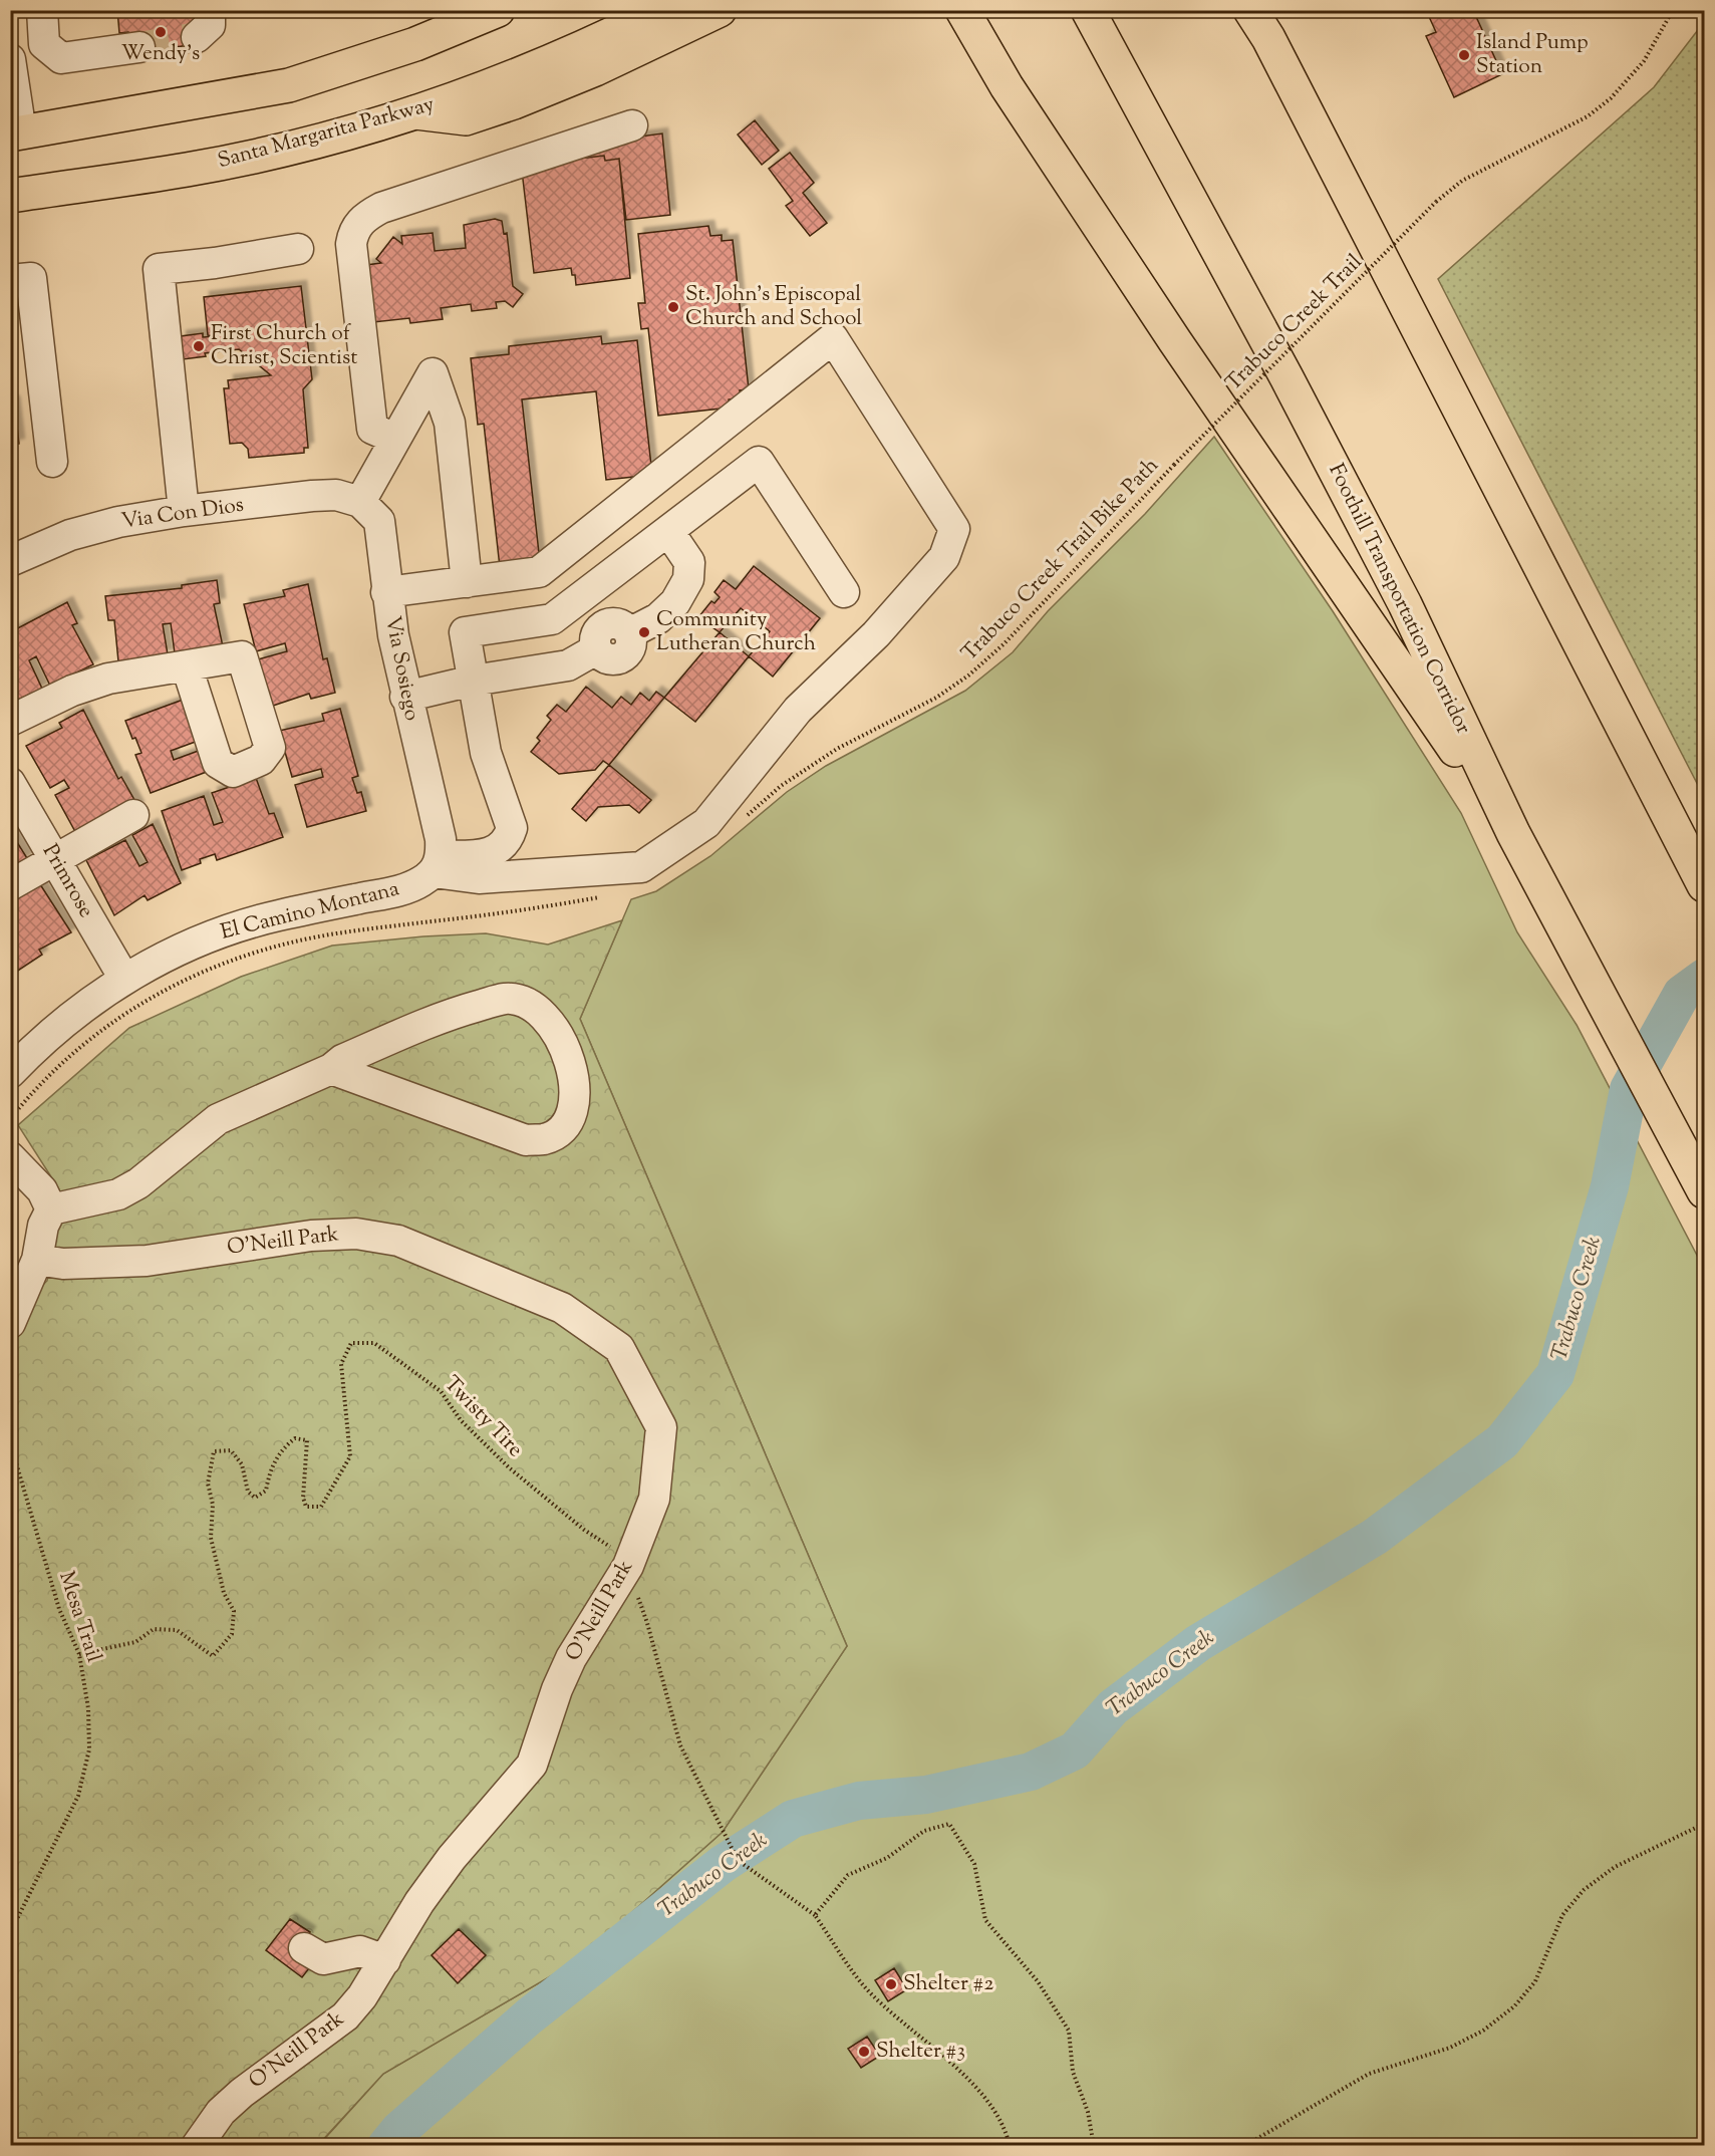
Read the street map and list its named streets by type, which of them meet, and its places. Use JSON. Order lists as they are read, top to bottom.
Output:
{
  "streets": {
    "main road": ["Santa Margarita Parkway", "Foothill Transportation Corridor"],
    "street": [
      "Via Con Dios",
      "Via Sosiego",
      "Primrose",
      "El Camino Montana",
      "O'Neill Park"
    ],
    "path": [
      "Trabuco Creek Trail",
      "Trabuco Creek Trail Bike Path",
      "Twisty Tire",
      "Mesa Trail"
    ]
  },
  "crossings": [
    ["Trabuco Creek Trail", "Trabuco Creek Trail Bike Path"],
    ["Via Con Dios", "Via Sosiego"],
    ["Via Sosiego", "El Camino Montana"],
    ["Primrose", "El Camino Montana"],
    ["O'Neill Park", "Twisty Tire"],
    ["Twisty Tire", "Mesa Trail"]
  ],
  "water": ["Trabuco Creek"],
  "places": [
    "Wendy's",
    "Island Pump Station",
    "St. John's Episcopal Church and School",
    "First Church of Christ, Scientist",
    "Community Lutheran Church",
    "Shelter #2",
    "Shelter #3"
  ]
}
